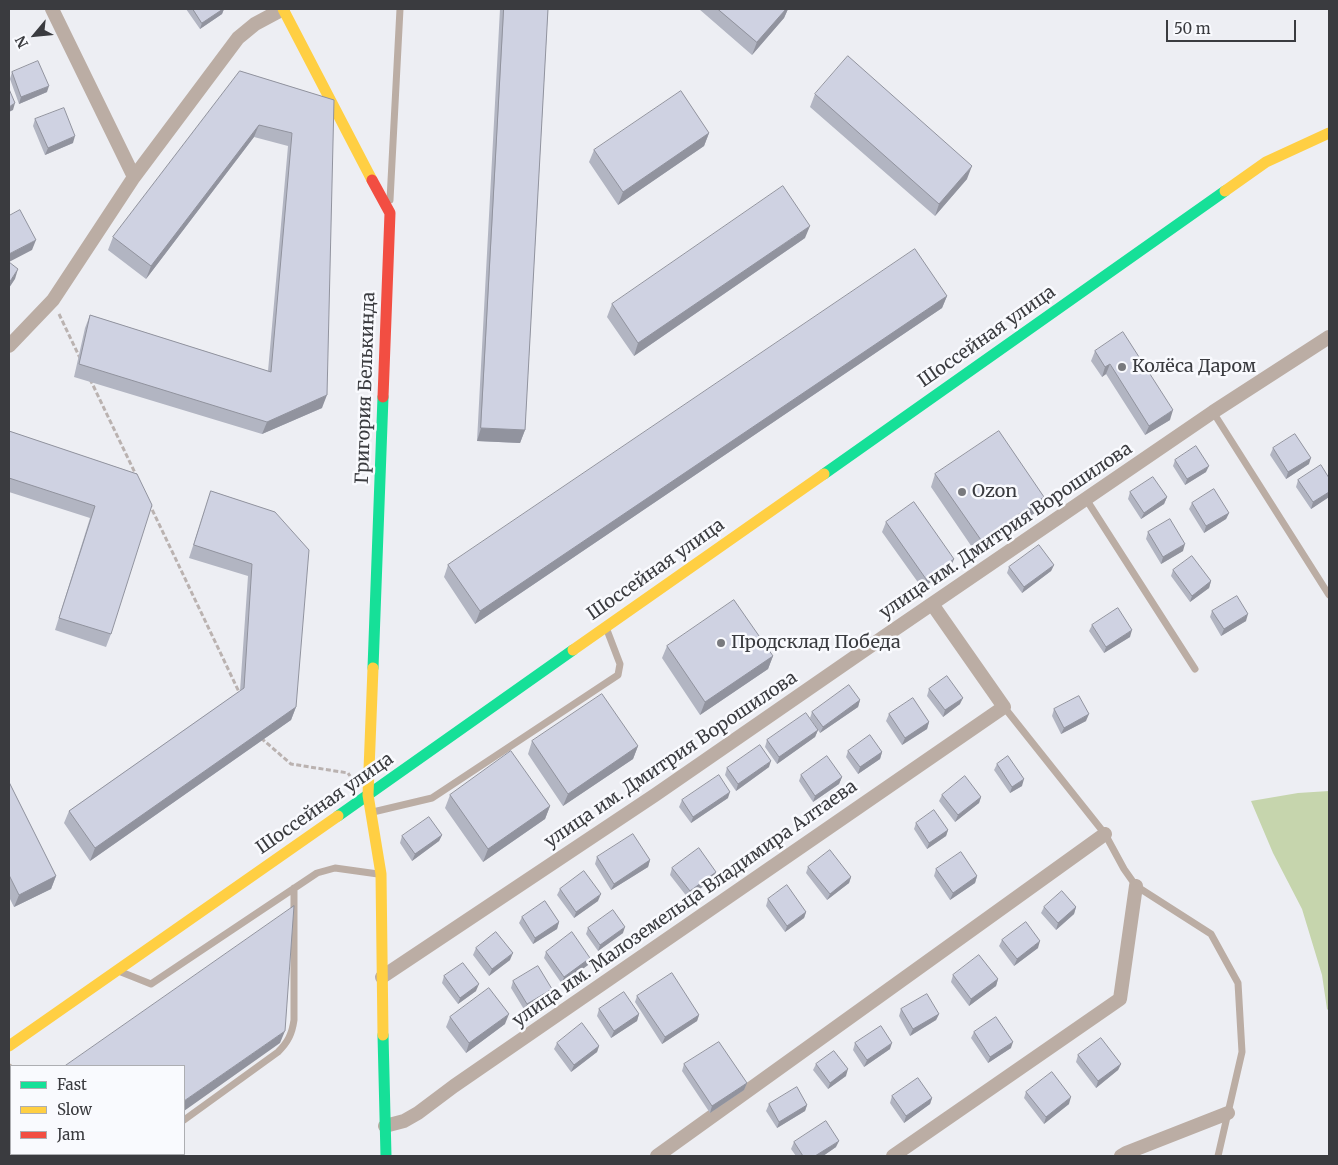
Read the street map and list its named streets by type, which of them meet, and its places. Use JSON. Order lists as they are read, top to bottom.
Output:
{
  "streets": {
    "street": [
      "Шоссейная улица",
      "Григория Белькинда",
      "улица им. Дмитрия Ворошилова",
      "улица им. Малоземельца Владимира Алтаева"
    ]
  },
  "crossings": [
    ["Шоссейная улица", "Григория Белькинда"],
    ["Григория Белькинда", "улица им. Дмитрия Ворошилова"],
    ["Григория Белькинда", "улица им. Малоземельца Владимира Алтаева"]
  ],
  "places": ["Колёса Даром", "Ozon", "Продсклад Победа"],
  "legend": ["Fast", "Slow", "Jam"],
  "scale_bar": "50 m",
  "north": "bottom left"
}
